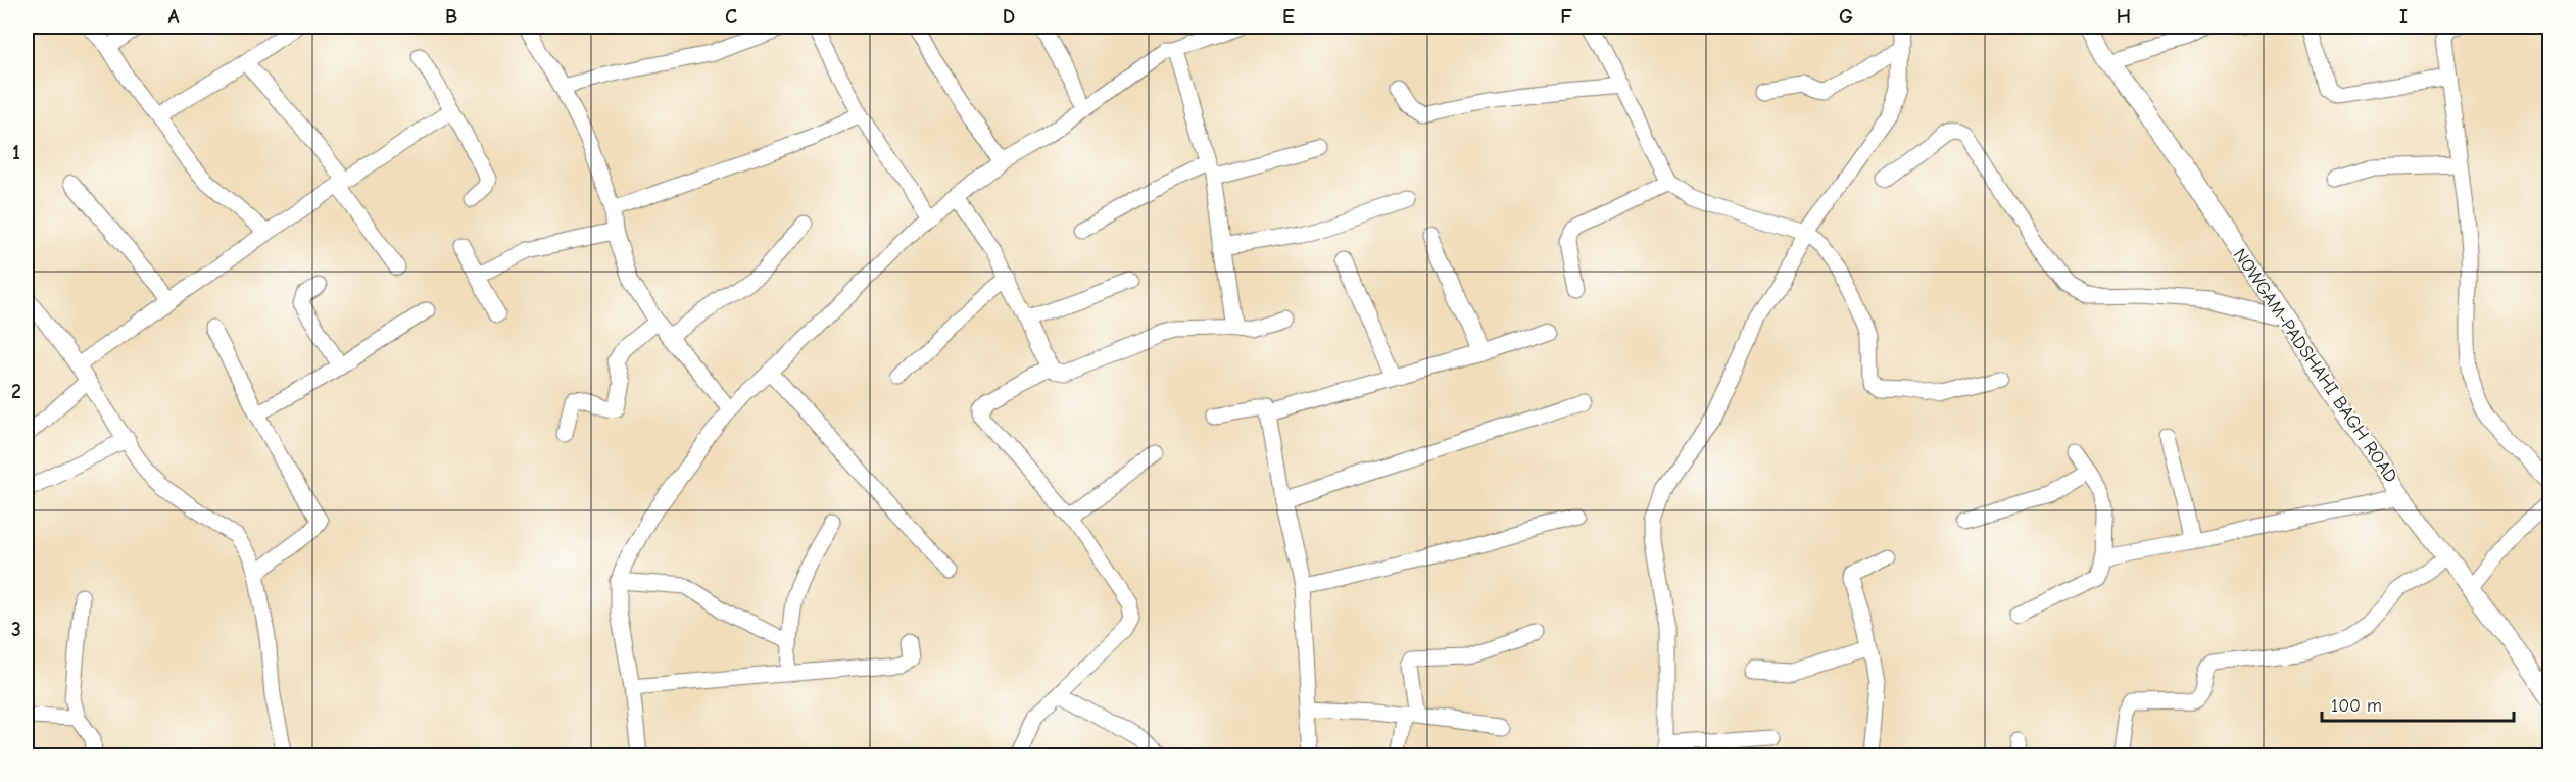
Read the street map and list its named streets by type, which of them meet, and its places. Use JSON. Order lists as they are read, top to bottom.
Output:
{
  "streets": {
    "main road": ["NOWGAM-PADSHAHI BAGH ROAD"]
  },
  "scale_bar": "100 m",
  "grid": {
    "columns": [
      "A",
      "B",
      "C",
      "D",
      "E",
      "F",
      "G",
      "H",
      "I"
    ],
    "rows": ["1", "2", "3"]
  }
}
